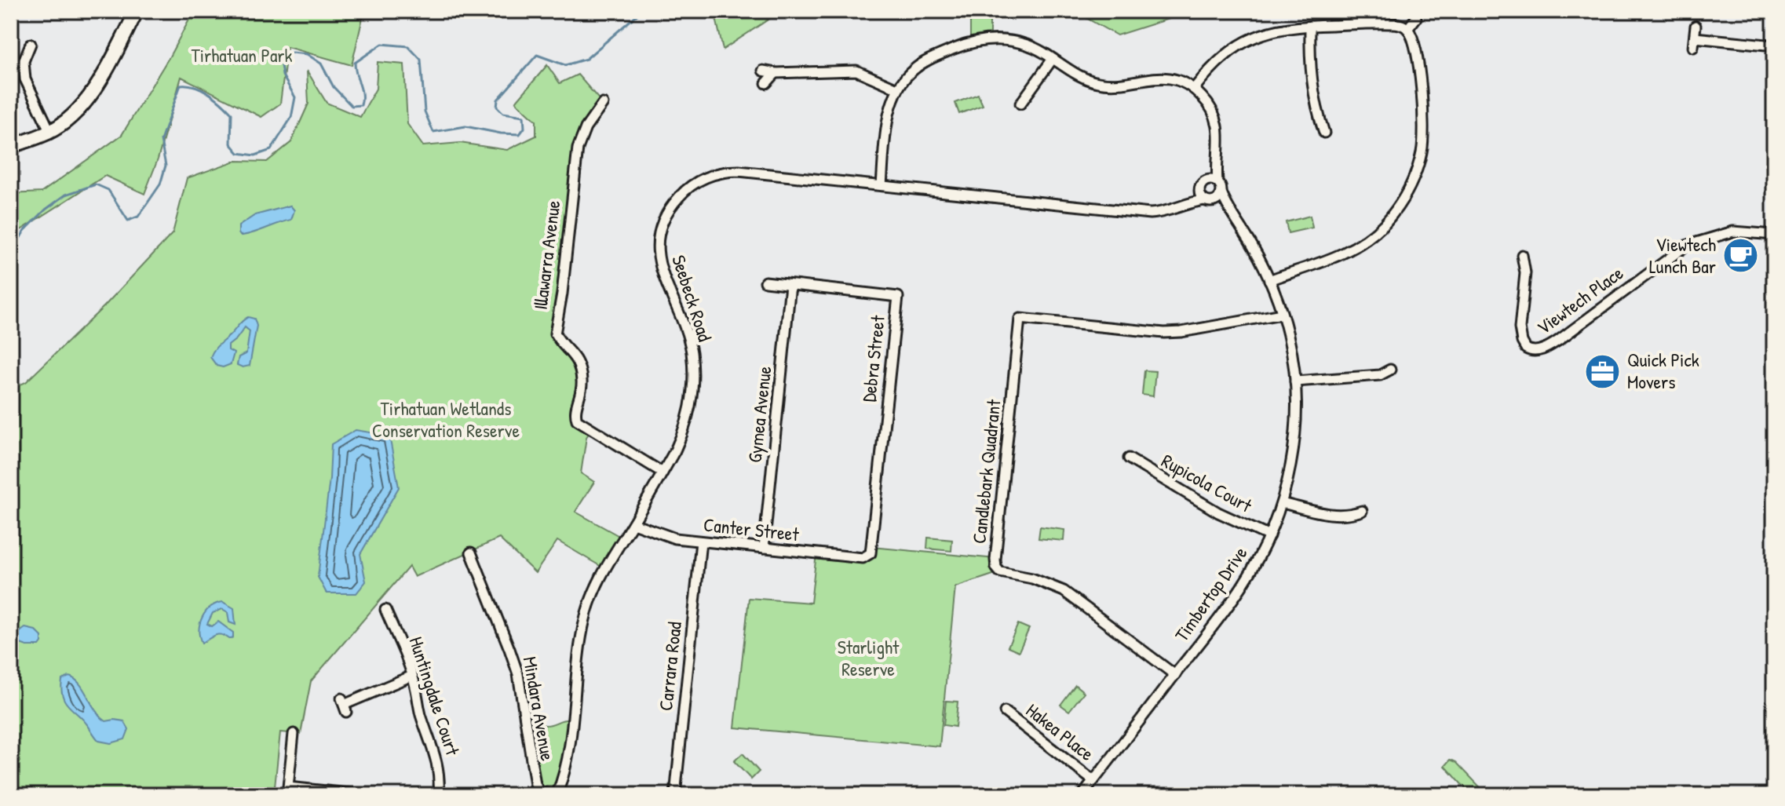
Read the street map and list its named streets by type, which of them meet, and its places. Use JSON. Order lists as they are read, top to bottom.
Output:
{
  "streets": {
    "street": [
      "Illawarra Avenue",
      "Seebeck Road",
      "Viewtech Place",
      "Debra Street",
      "Gymea Avenue",
      "Candlebark Quadrant",
      "Rupicola Court",
      "Canter Street",
      "Timbertop Drive",
      "Carrara Road",
      "Huntingdale Court",
      "Mindara Avenue",
      "Hakea Place"
    ]
  },
  "crossings": [
    ["Illawarra Avenue", "Seebeck Road"],
    ["Seebeck Road", "Canter Street"],
    ["Seebeck Road", "Timbertop Drive"],
    ["Debra Street", "Gymea Avenue"],
    ["Debra Street", "Canter Street"],
    ["Gymea Avenue", "Canter Street"],
    ["Candlebark Quadrant", "Timbertop Drive"],
    ["Rupicola Court", "Timbertop Drive"],
    ["Canter Street", "Carrara Road"],
    ["Timbertop Drive", "Hakea Place"]
  ],
  "parks": ["Tirhatuan Park", "Tirhatuan Wetlands Conservation Reserve", "Starlight Reserve"],
  "places": {
    "cafe": ["Viewtech Lunch Bar"],
    "office": ["Quick Pick Movers"]
  }
}
